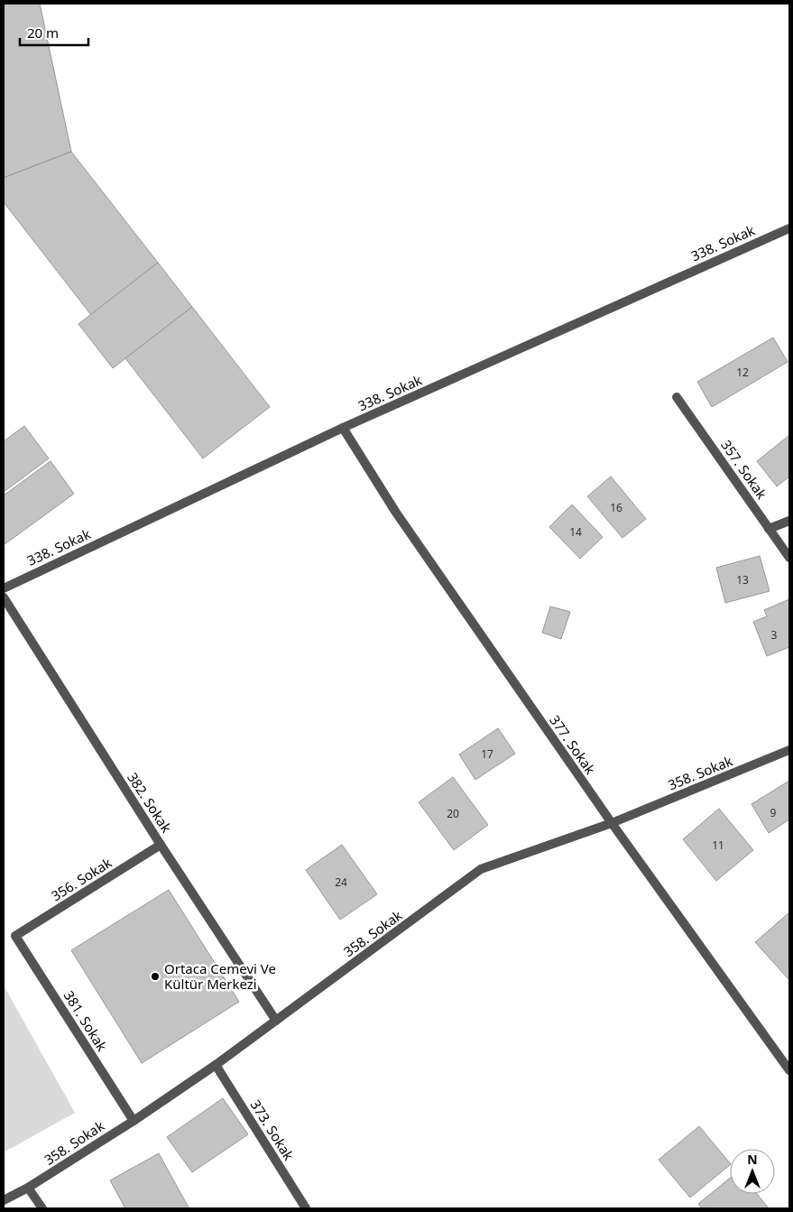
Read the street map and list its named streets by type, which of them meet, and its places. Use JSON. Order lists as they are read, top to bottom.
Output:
{
  "streets": {
    "street": [
      "338. Sokak",
      "357. Sokak",
      "377. Sokak",
      "358. Sokak",
      "382. Sokak",
      "356. Sokak",
      "381. Sokak",
      "373. Sokak"
    ]
  },
  "crossings": [
    ["338. Sokak", "377. Sokak"],
    ["377. Sokak", "358. Sokak"],
    ["358. Sokak", "382. Sokak"],
    ["358. Sokak", "381. Sokak"],
    ["358. Sokak", "373. Sokak"],
    ["382. Sokak", "356. Sokak"],
    ["356. Sokak", "381. Sokak"]
  ],
  "places": ["Ortaca Cemevi Ve Kültür Merkezi"],
  "house_numbers": [
    "12",
    "16",
    "14",
    "13",
    "3",
    "17",
    "9",
    "20",
    "11",
    "24"
  ],
  "scale_bar": "20 m",
  "north": "top"
}
